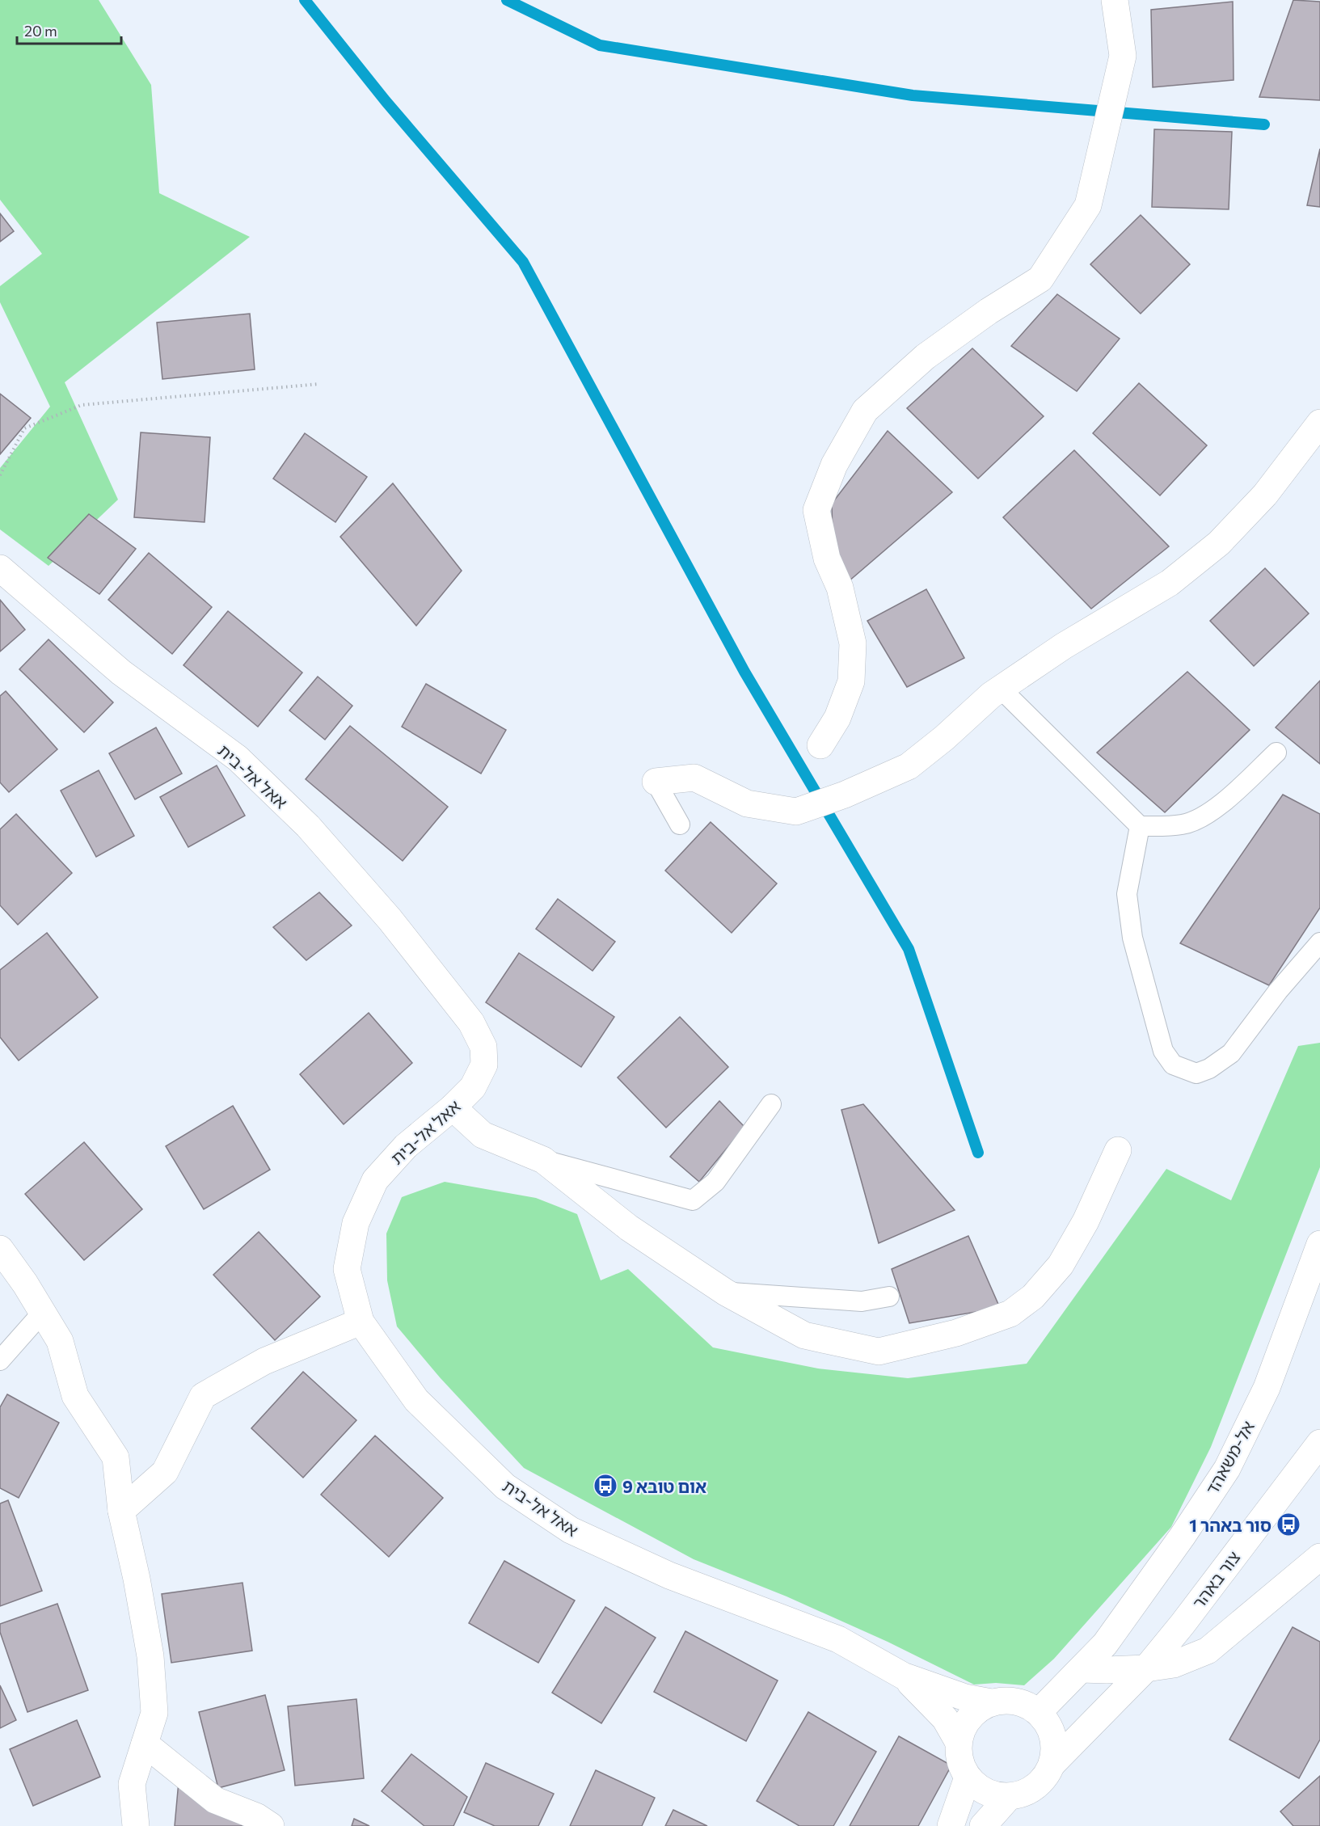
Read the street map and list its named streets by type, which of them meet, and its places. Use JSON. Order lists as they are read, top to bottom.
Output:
{
  "streets": {
    "street": ["אאל אל-בית", "אל-משאהד", "צור באהר"]
  },
  "crossings": [
    ["אאל אל-בית", "אל-משאהד"],
    ["אאל אל-בית", "צור באהר"],
    ["אל-משאהד", "צור באהר"]
  ],
  "places": {
    "bus stop": ["אום טובא 9", "סור באהר 1"]
  },
  "scale_bar": "20 m"
}
